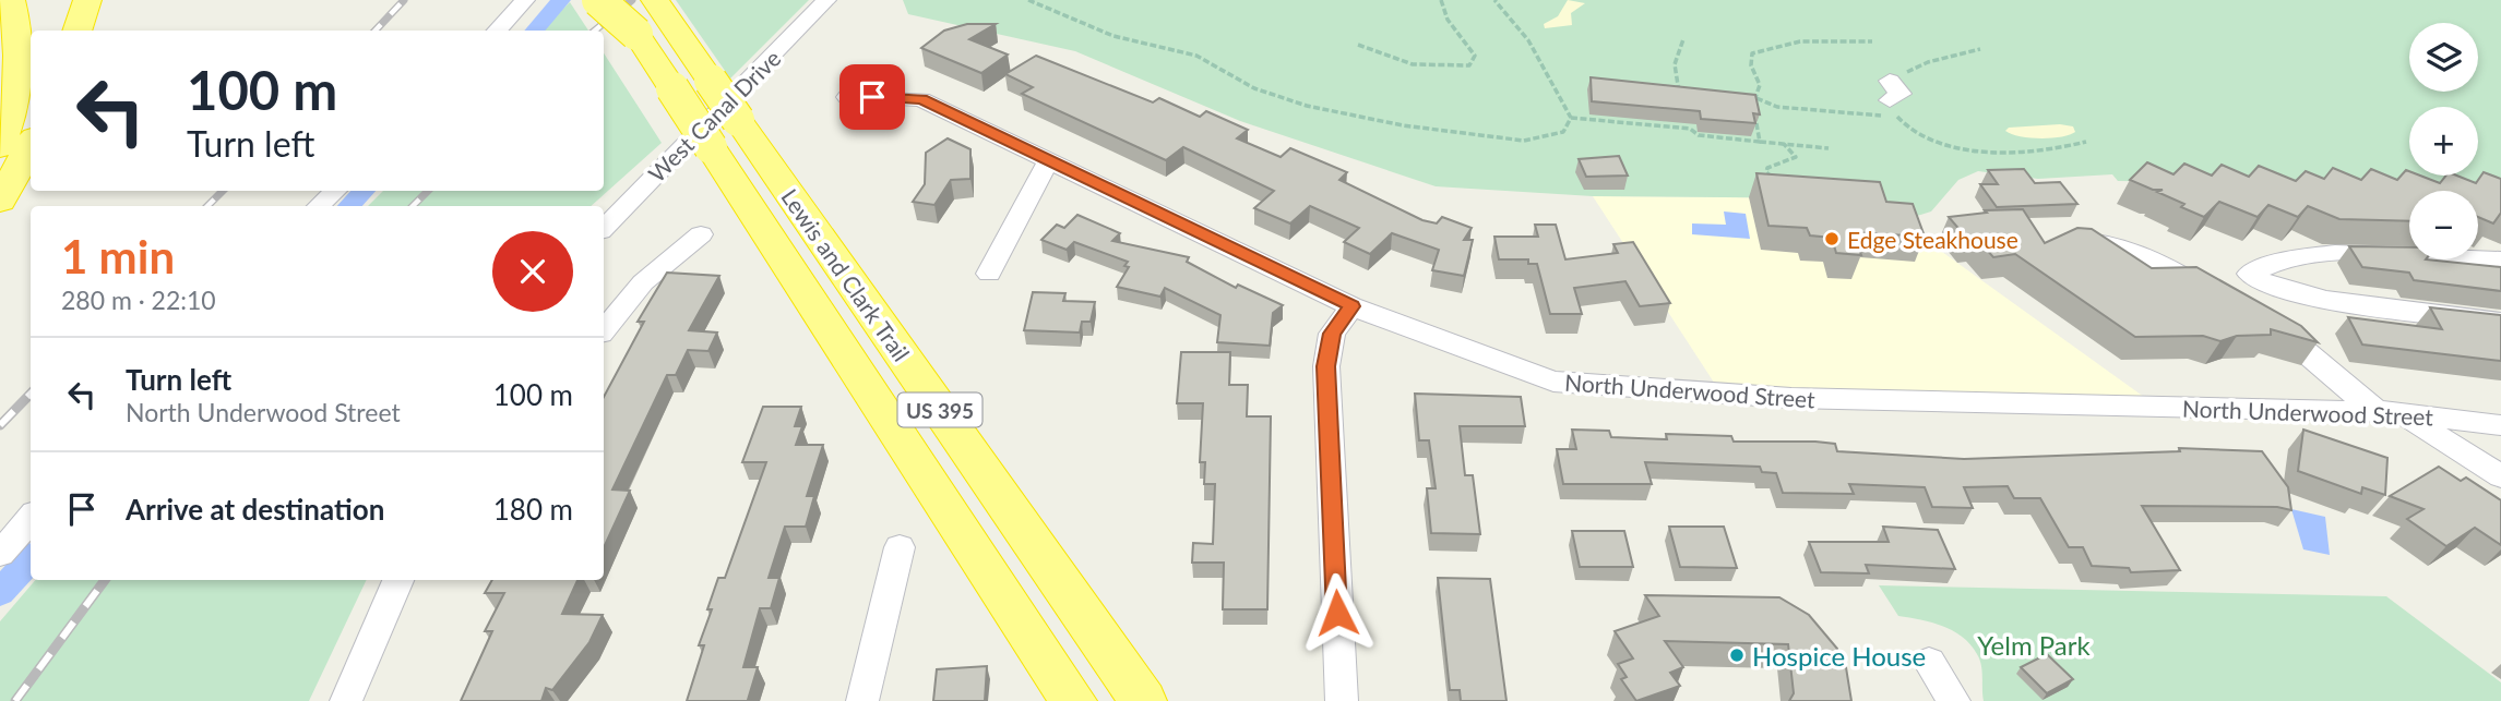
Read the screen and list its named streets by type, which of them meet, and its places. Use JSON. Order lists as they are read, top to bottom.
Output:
{
  "streets": {
    "highway": ["Lewis and Clark Trail", "US 395"],
    "street": ["West Canal Drive", "North Underwood Street"]
  },
  "parks": ["Yelm Park"],
  "places": ["Edge Steakhouse", "Hospice House"],
  "page": {
    "map_buttons": ["+", "−"],
    "turn": ["100 m", "Turn left"],
    "heading": ["1 min", "280 m · 22:10"],
    "list": [
      {
        "name": "Turn left",
        "note": "North Underwood Street",
        "value": "100 m"
      },
      {
        "name": "Arrive at destination",
        "value": "180 m"
      }
    ]
  }
}
